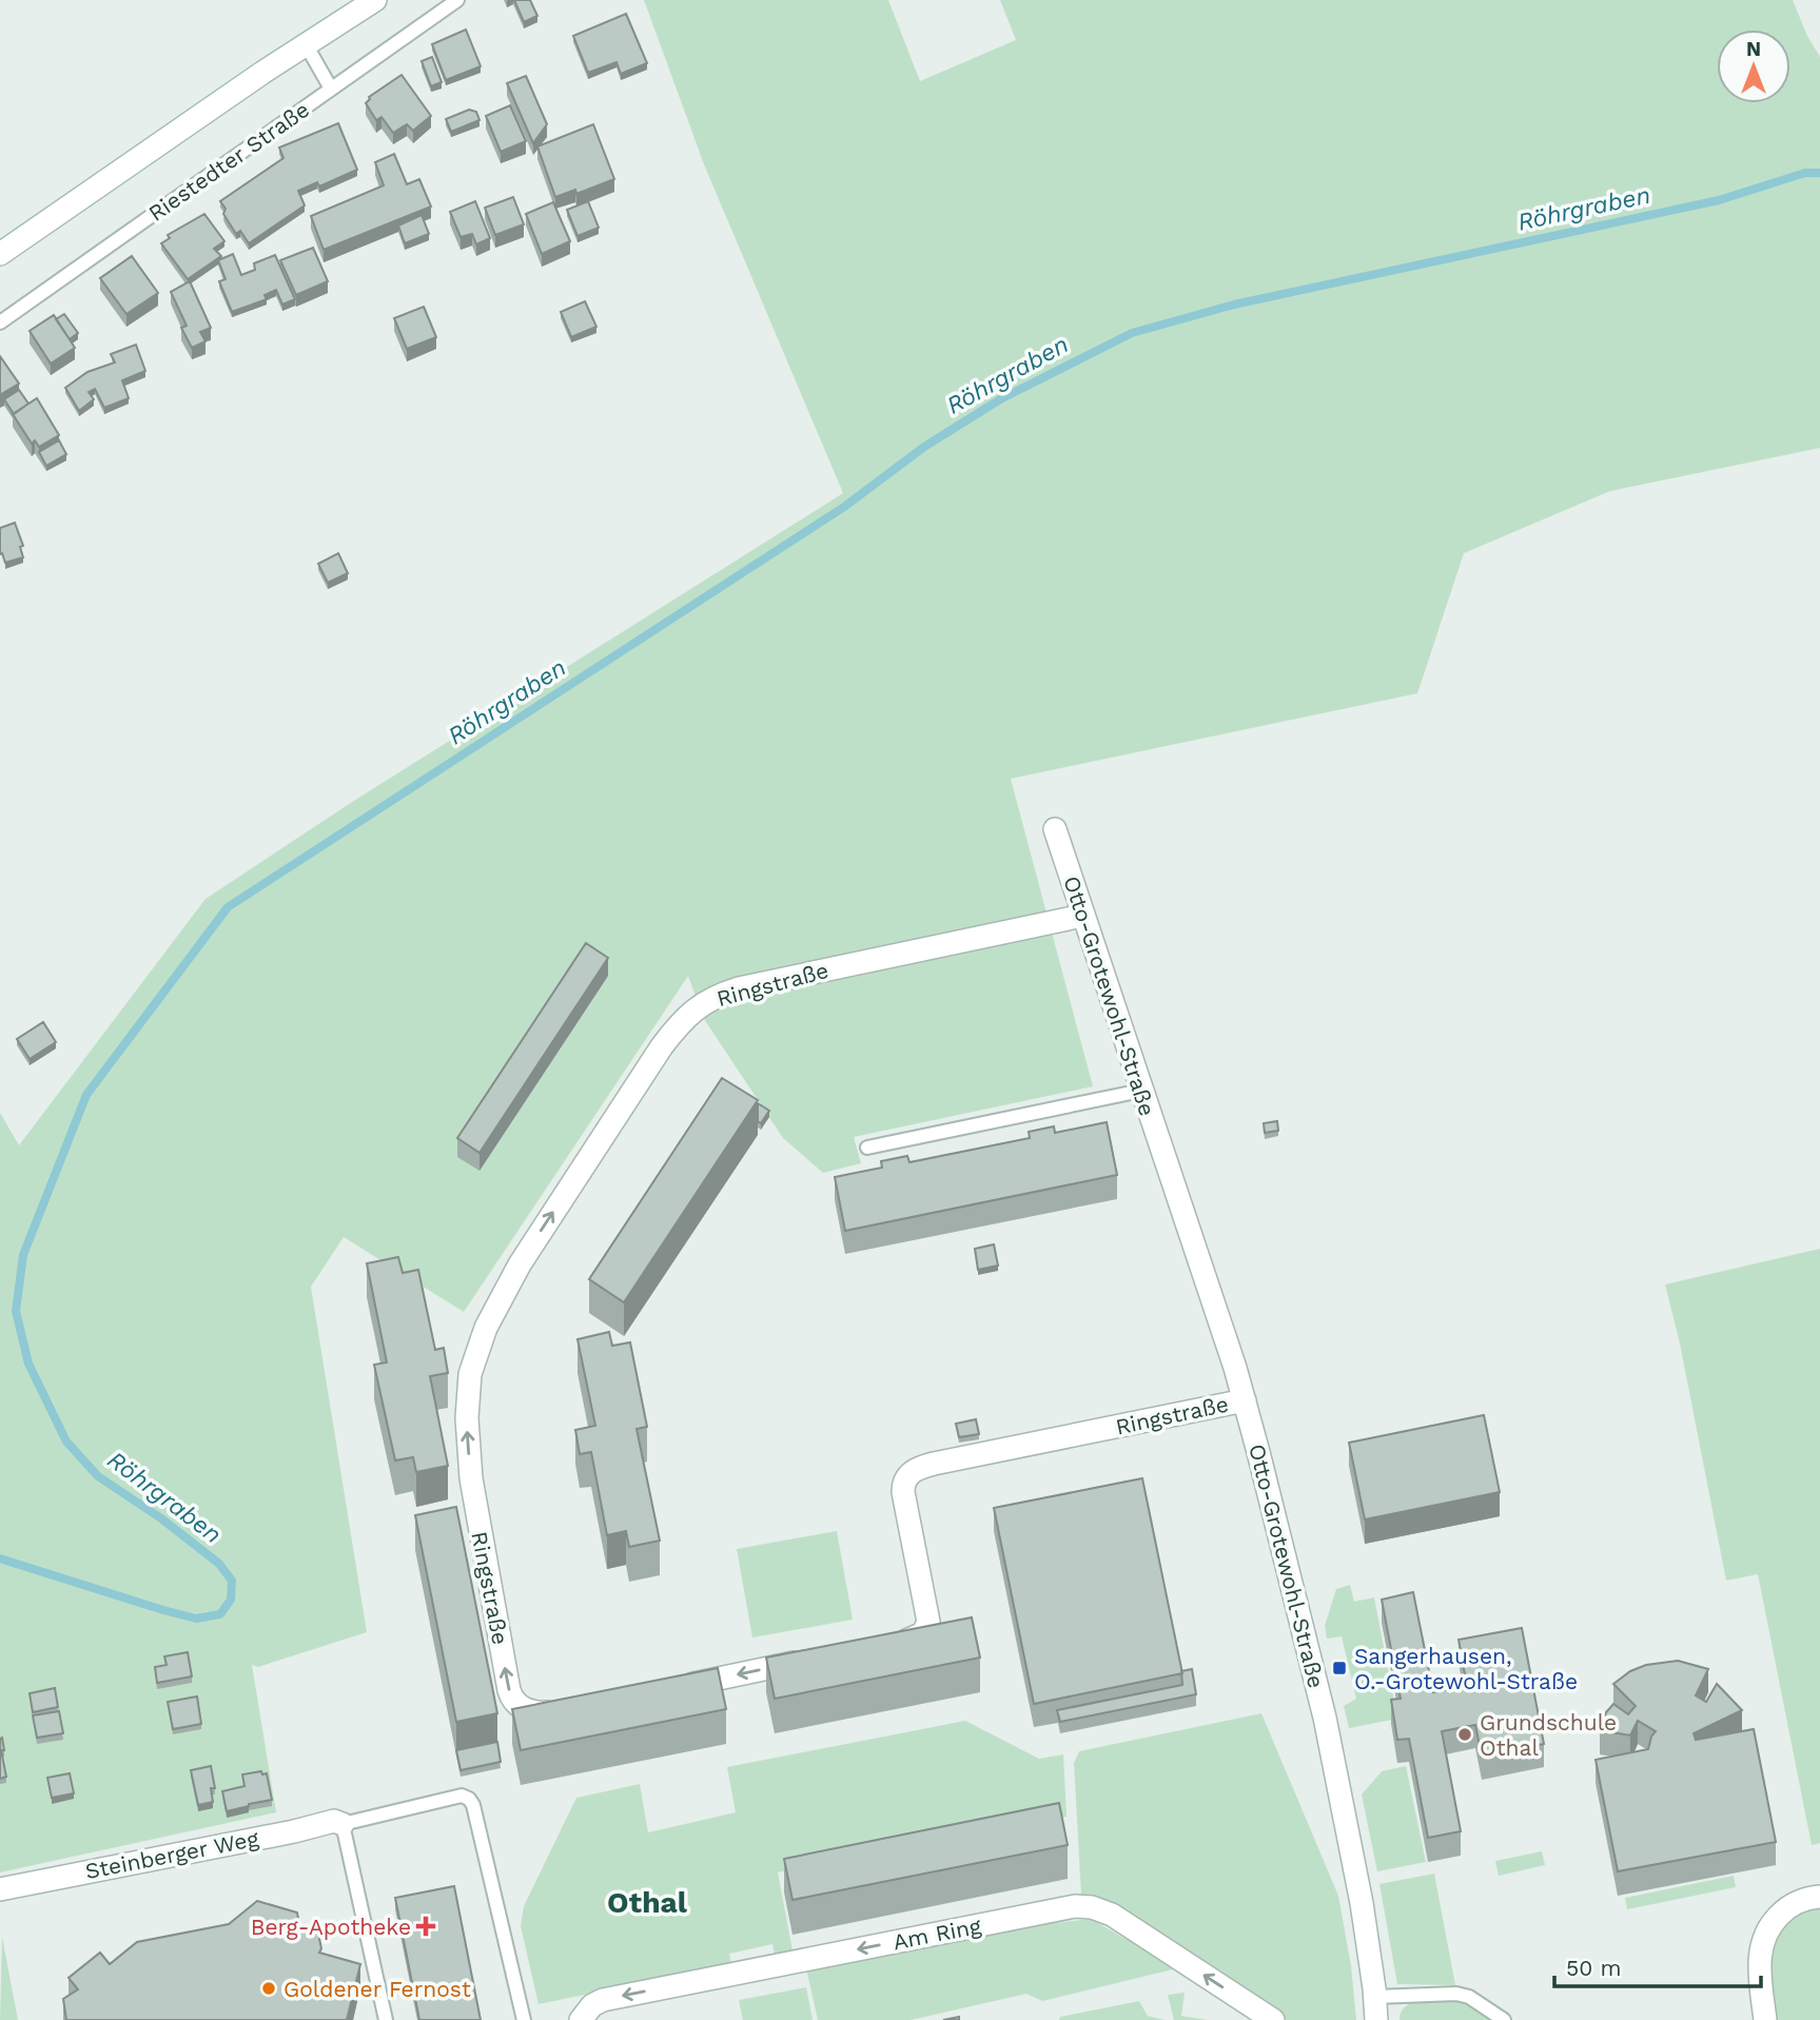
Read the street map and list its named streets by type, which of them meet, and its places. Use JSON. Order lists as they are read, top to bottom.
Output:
{
  "streets": {
    "street": [
      "Ringstraße",
      "Otto-Grotewohl-Straße",
      "Steinberger Weg",
      "Am Ring"
    ],
    "lane": ["Riestedter Straße"]
  },
  "crossings": [
    ["Ringstraße", "Otto-Grotewohl-Straße"]
  ],
  "one_way": ["Am Ring"],
  "districts": ["Othal"],
  "water": ["Röhrgraben"],
  "places": {
    "transit": ["Sangerhausen, O.-Grotewohl-Straße"],
    "other": ["Grundschule Othal", "Goldener Fernost"],
    "health": ["Berg-Apotheke"]
  },
  "scale_bar": "50 m",
  "north": "top"
}
